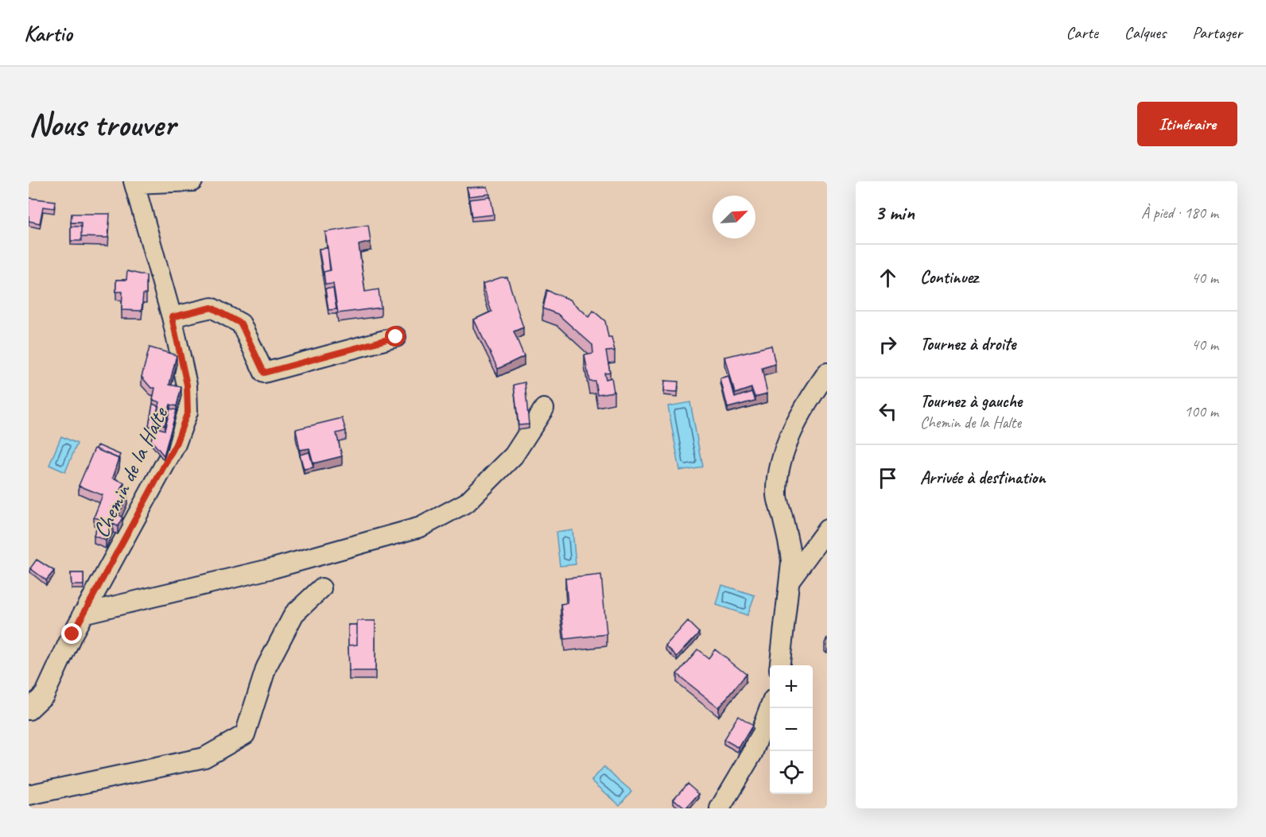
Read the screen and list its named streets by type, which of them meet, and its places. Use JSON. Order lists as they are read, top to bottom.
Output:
{
  "streets": {
    "street": ["Chemin de la Halte"]
  },
  "north": "top right",
  "page": {
    "header": "Kartio",
    "nav": ["Carte", "Calques", "Partager"],
    "buttons": "Itinéraire",
    "title": "Nous trouver",
    "heading": ["3 min", "À pied · 180 m"],
    "list": [
      ["Continuez", "40 m"],
      ["Tournez à droite", "40 m"],
      ["Tournez à gauche", "Chemin de la Halte", "100 m"],
      "Arrivée à destination"
    ],
    "map_buttons": ["+", "−"]
  }
}
